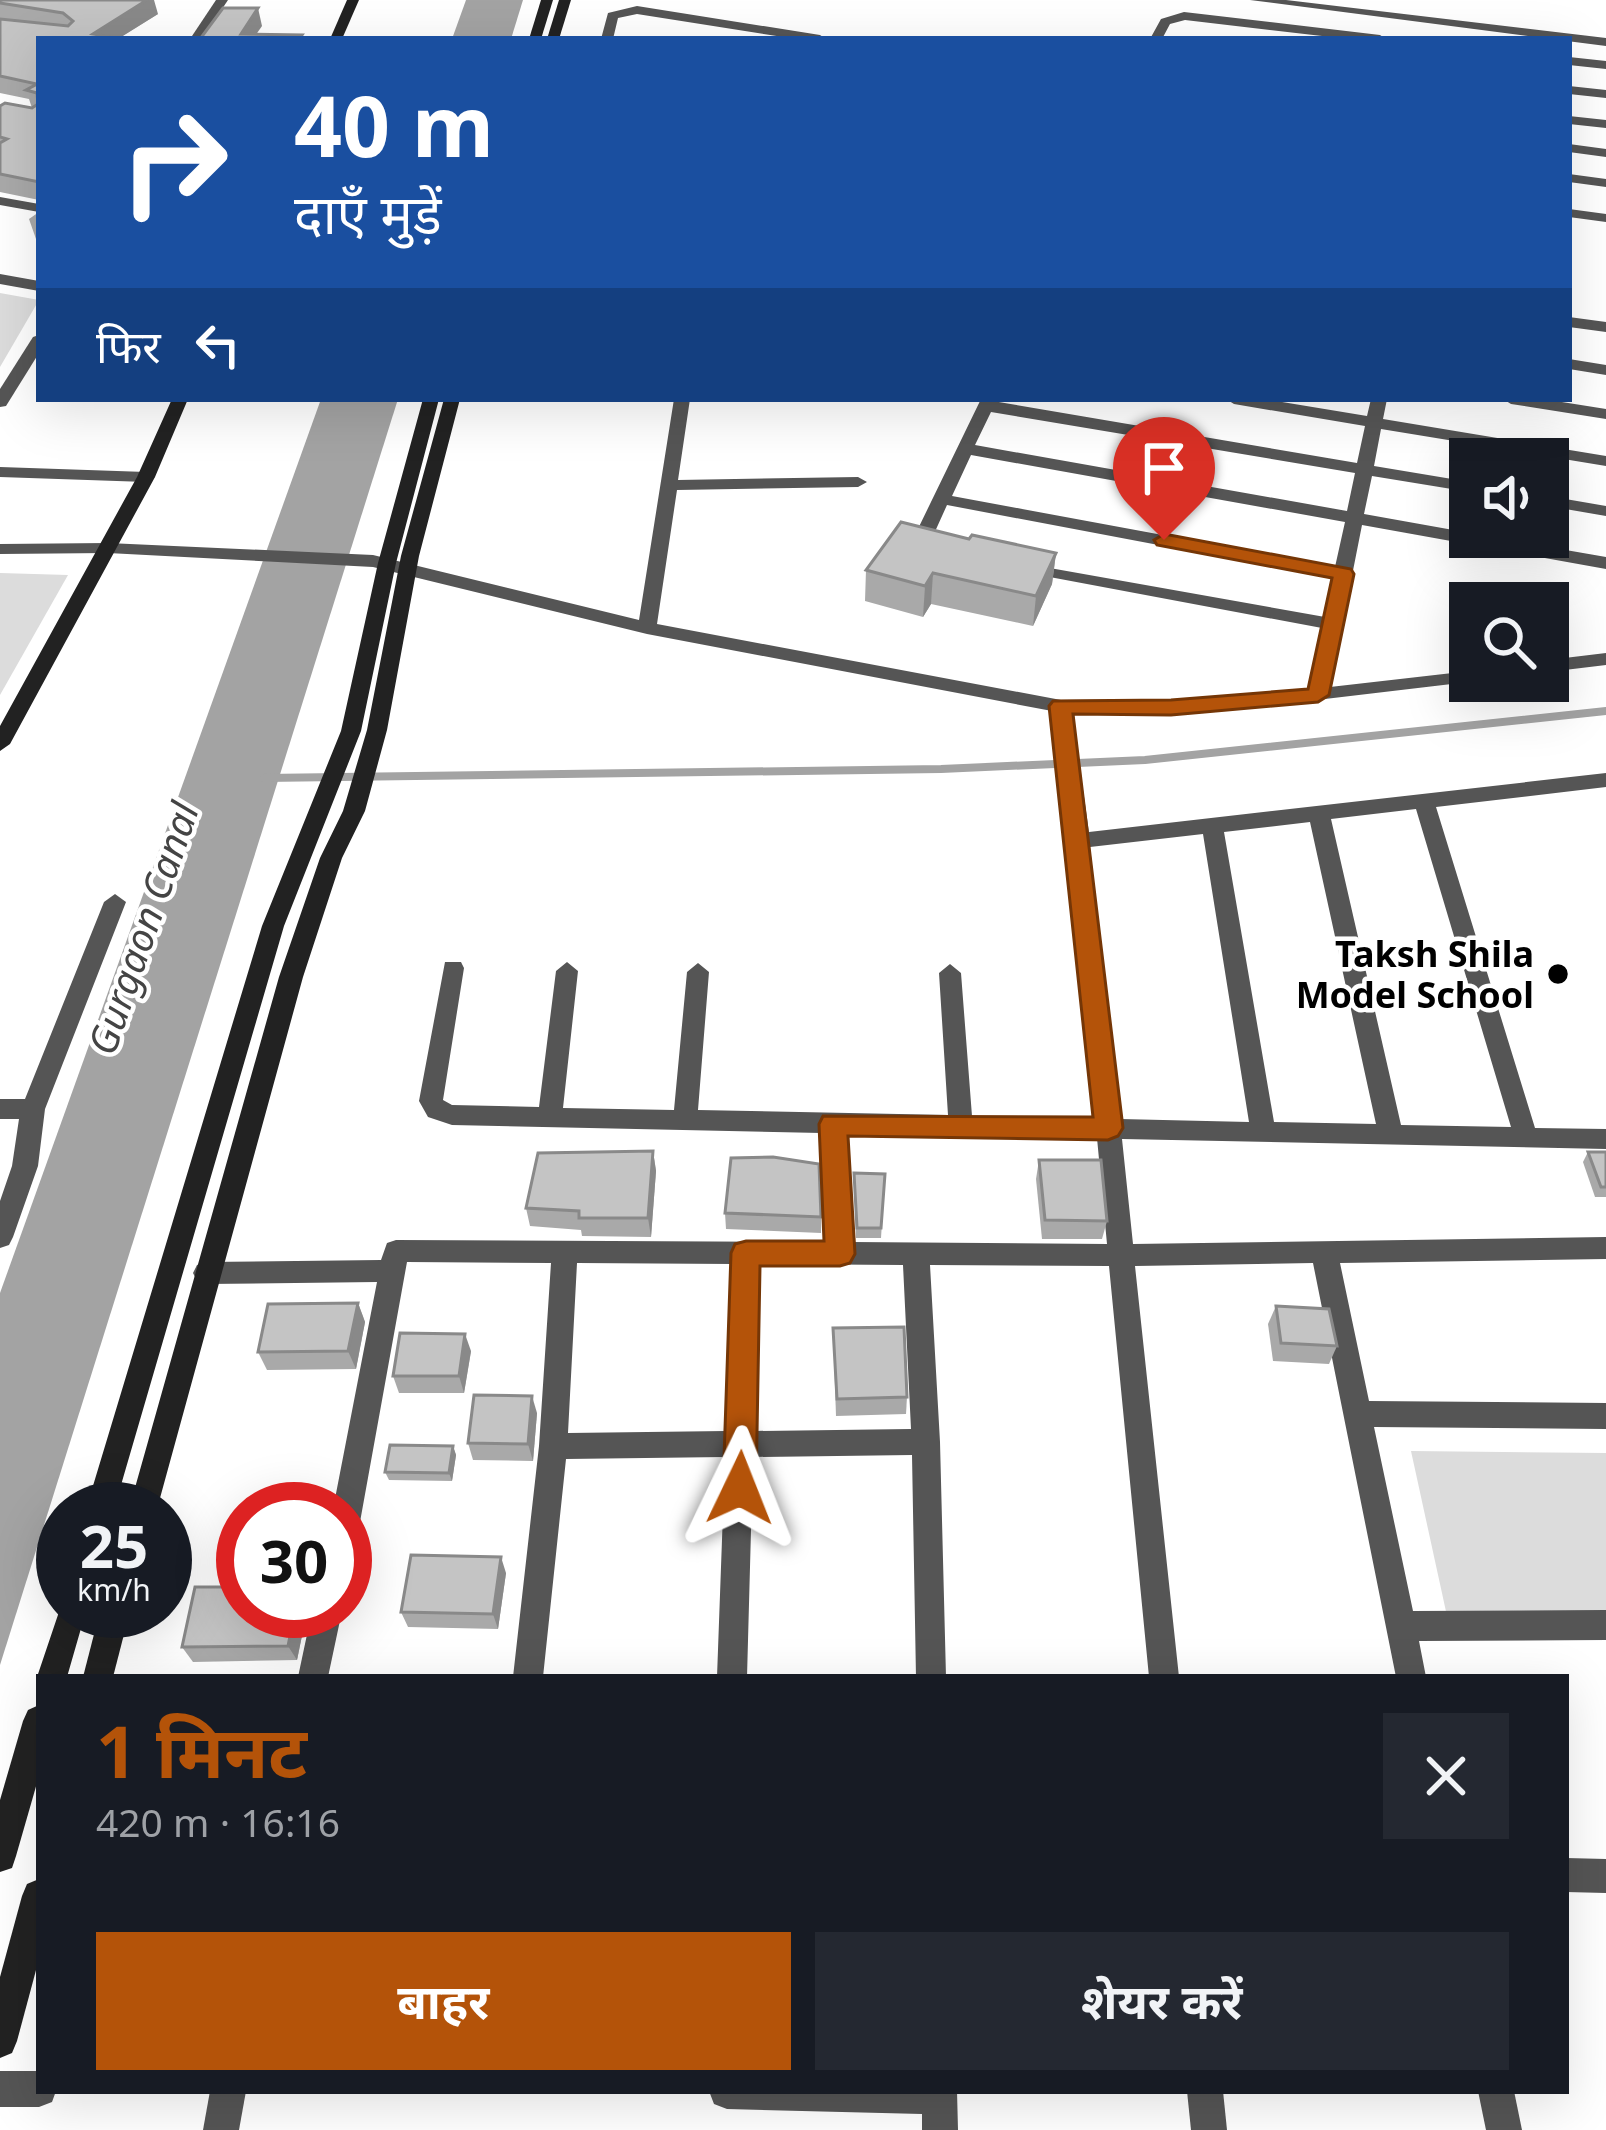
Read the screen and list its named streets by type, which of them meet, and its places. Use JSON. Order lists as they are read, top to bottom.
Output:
{
  "water": ["Gurgaon Canal"],
  "places": ["Taksh Shila Model School"],
  "page": {
    "turn": ["40 m", "दाएँ मुड़ें"],
    "then": "फिर",
    "speed": "25 km/h",
    "limit": "30",
    "heading": ["1 मिनट", "420 m · 16:16"],
    "buttons": ["बाहर", "शेयर करें"]
  }
}
